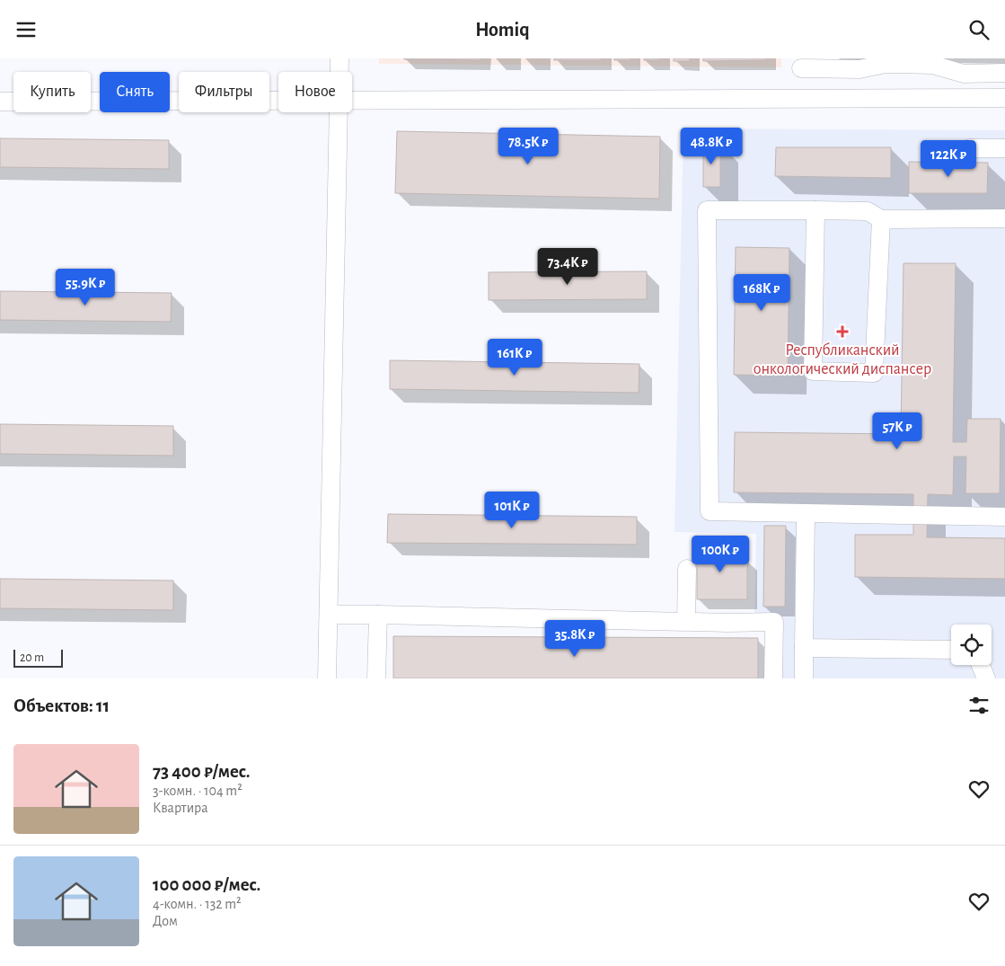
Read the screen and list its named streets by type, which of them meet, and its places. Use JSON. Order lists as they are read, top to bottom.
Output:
{
  "places": {
    "health": ["Республиканский онкологический диспансер"]
  },
  "scale_bar": "20 m",
  "page": {
    "header": "Homiq",
    "chip": [
      "Купить",
      "Снять",
      "Фильтры",
      "Новое"
    ],
    "price": [
      "78.5K ₽",
      "48.8K ₽",
      "122K ₽",
      "73.4K ₽",
      "55.9K ₽",
      "168K ₽",
      "161K ₽",
      "57K ₽",
      "101K ₽",
      "100K ₽",
      "35.8K ₽"
    ],
    "scale": "20 m",
    "heading": "Объектов: 11",
    "list": [
      {
        "name": "73 400 ₽/мес.",
        "note": "3-комн. · 104 m² · Квартира"
      },
      {
        "name": "100 000 ₽/мес.",
        "note": "4-комн. · 132 m² · Дом"
      }
    ]
  }
}
